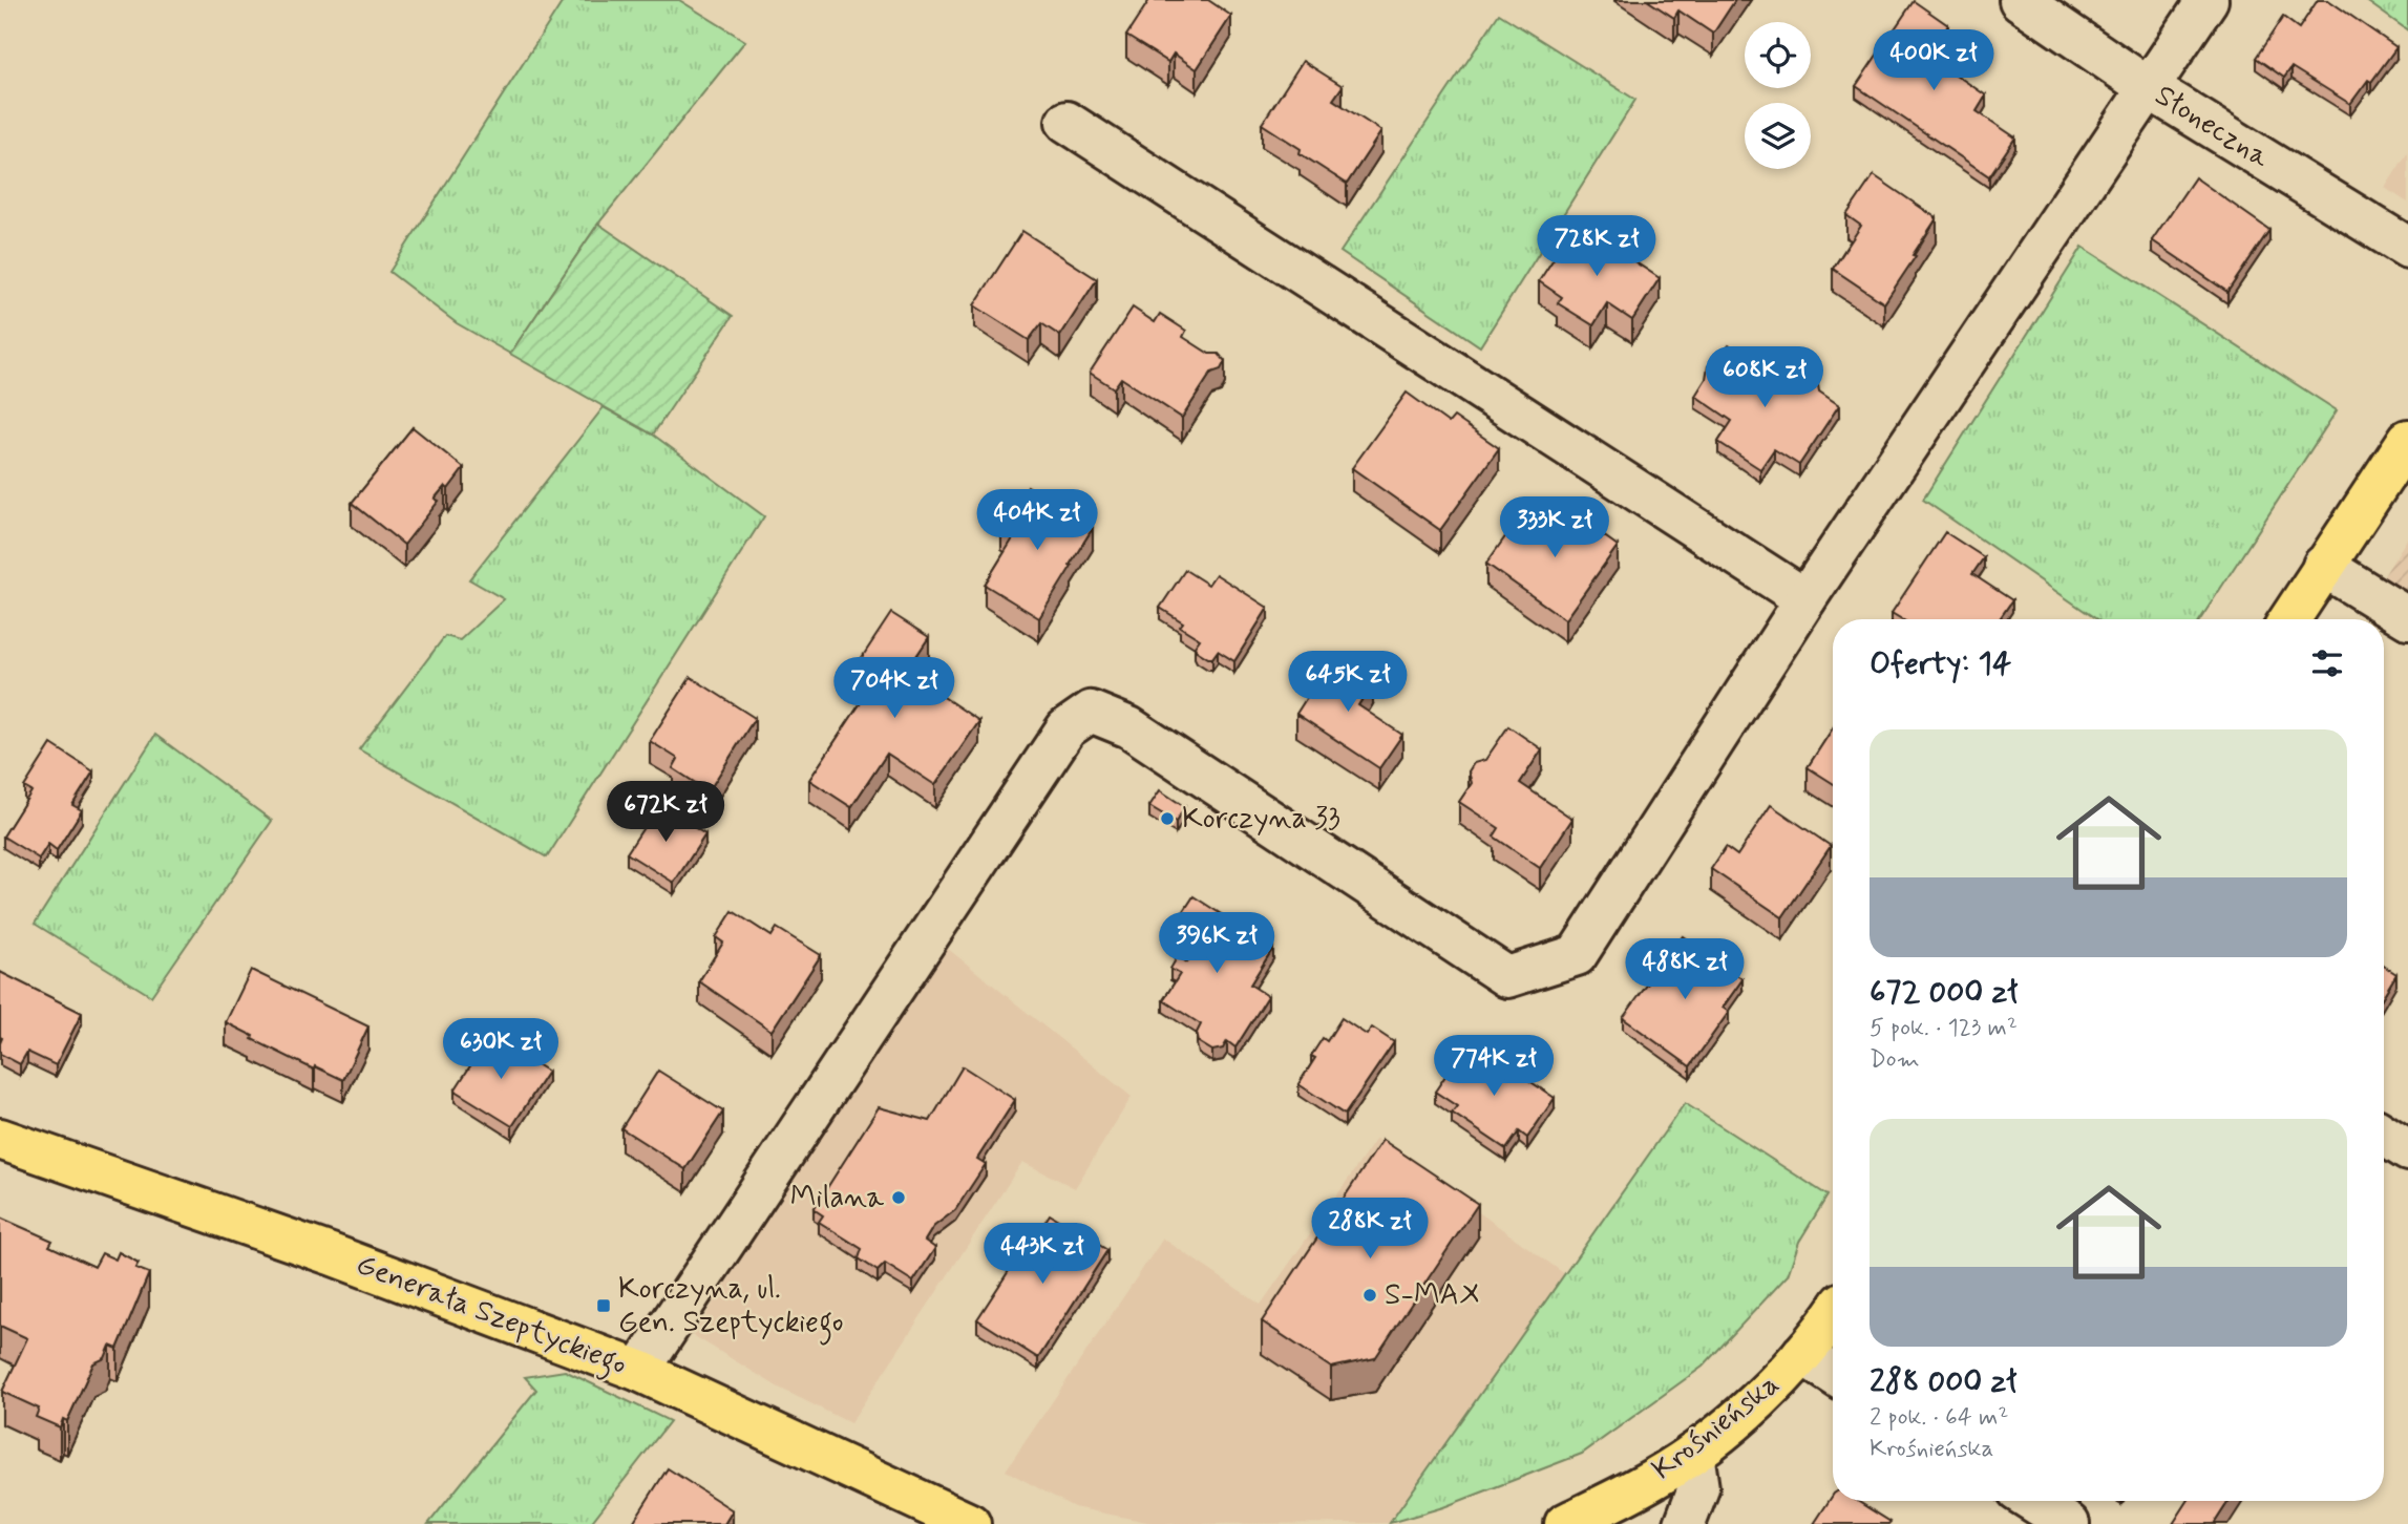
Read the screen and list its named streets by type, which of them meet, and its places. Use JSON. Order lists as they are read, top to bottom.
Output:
{
  "streets": {
    "main road": ["Generała Szeptyckiego", "Krośnieńska"],
    "street": ["Słoneczna"]
  },
  "places": {
    "other": ["Korczyna 33", "Milana", "S-MAX"],
    "transit": ["Korczyna, ul. Gen. Szeptyckiego"]
  },
  "page": {
    "price": [
      "400K zł",
      "728K zł",
      "608K zł",
      "404K zł",
      "333K zł",
      "645K zł",
      "704K zł",
      "672K zł",
      "396K zł",
      "488K zł",
      "630K zł",
      "774K zł",
      "288K zł",
      "443K zł"
    ],
    "heading": "Oferty: 14",
    "list": [
      {
        "name": "672 000 zł",
        "note": "5 pok. · 123 m² · Dom"
      },
      {
        "name": "288 000 zł",
        "note": "2 pok. · 64 m² · Krośnieńska"
      }
    ]
  }
}
